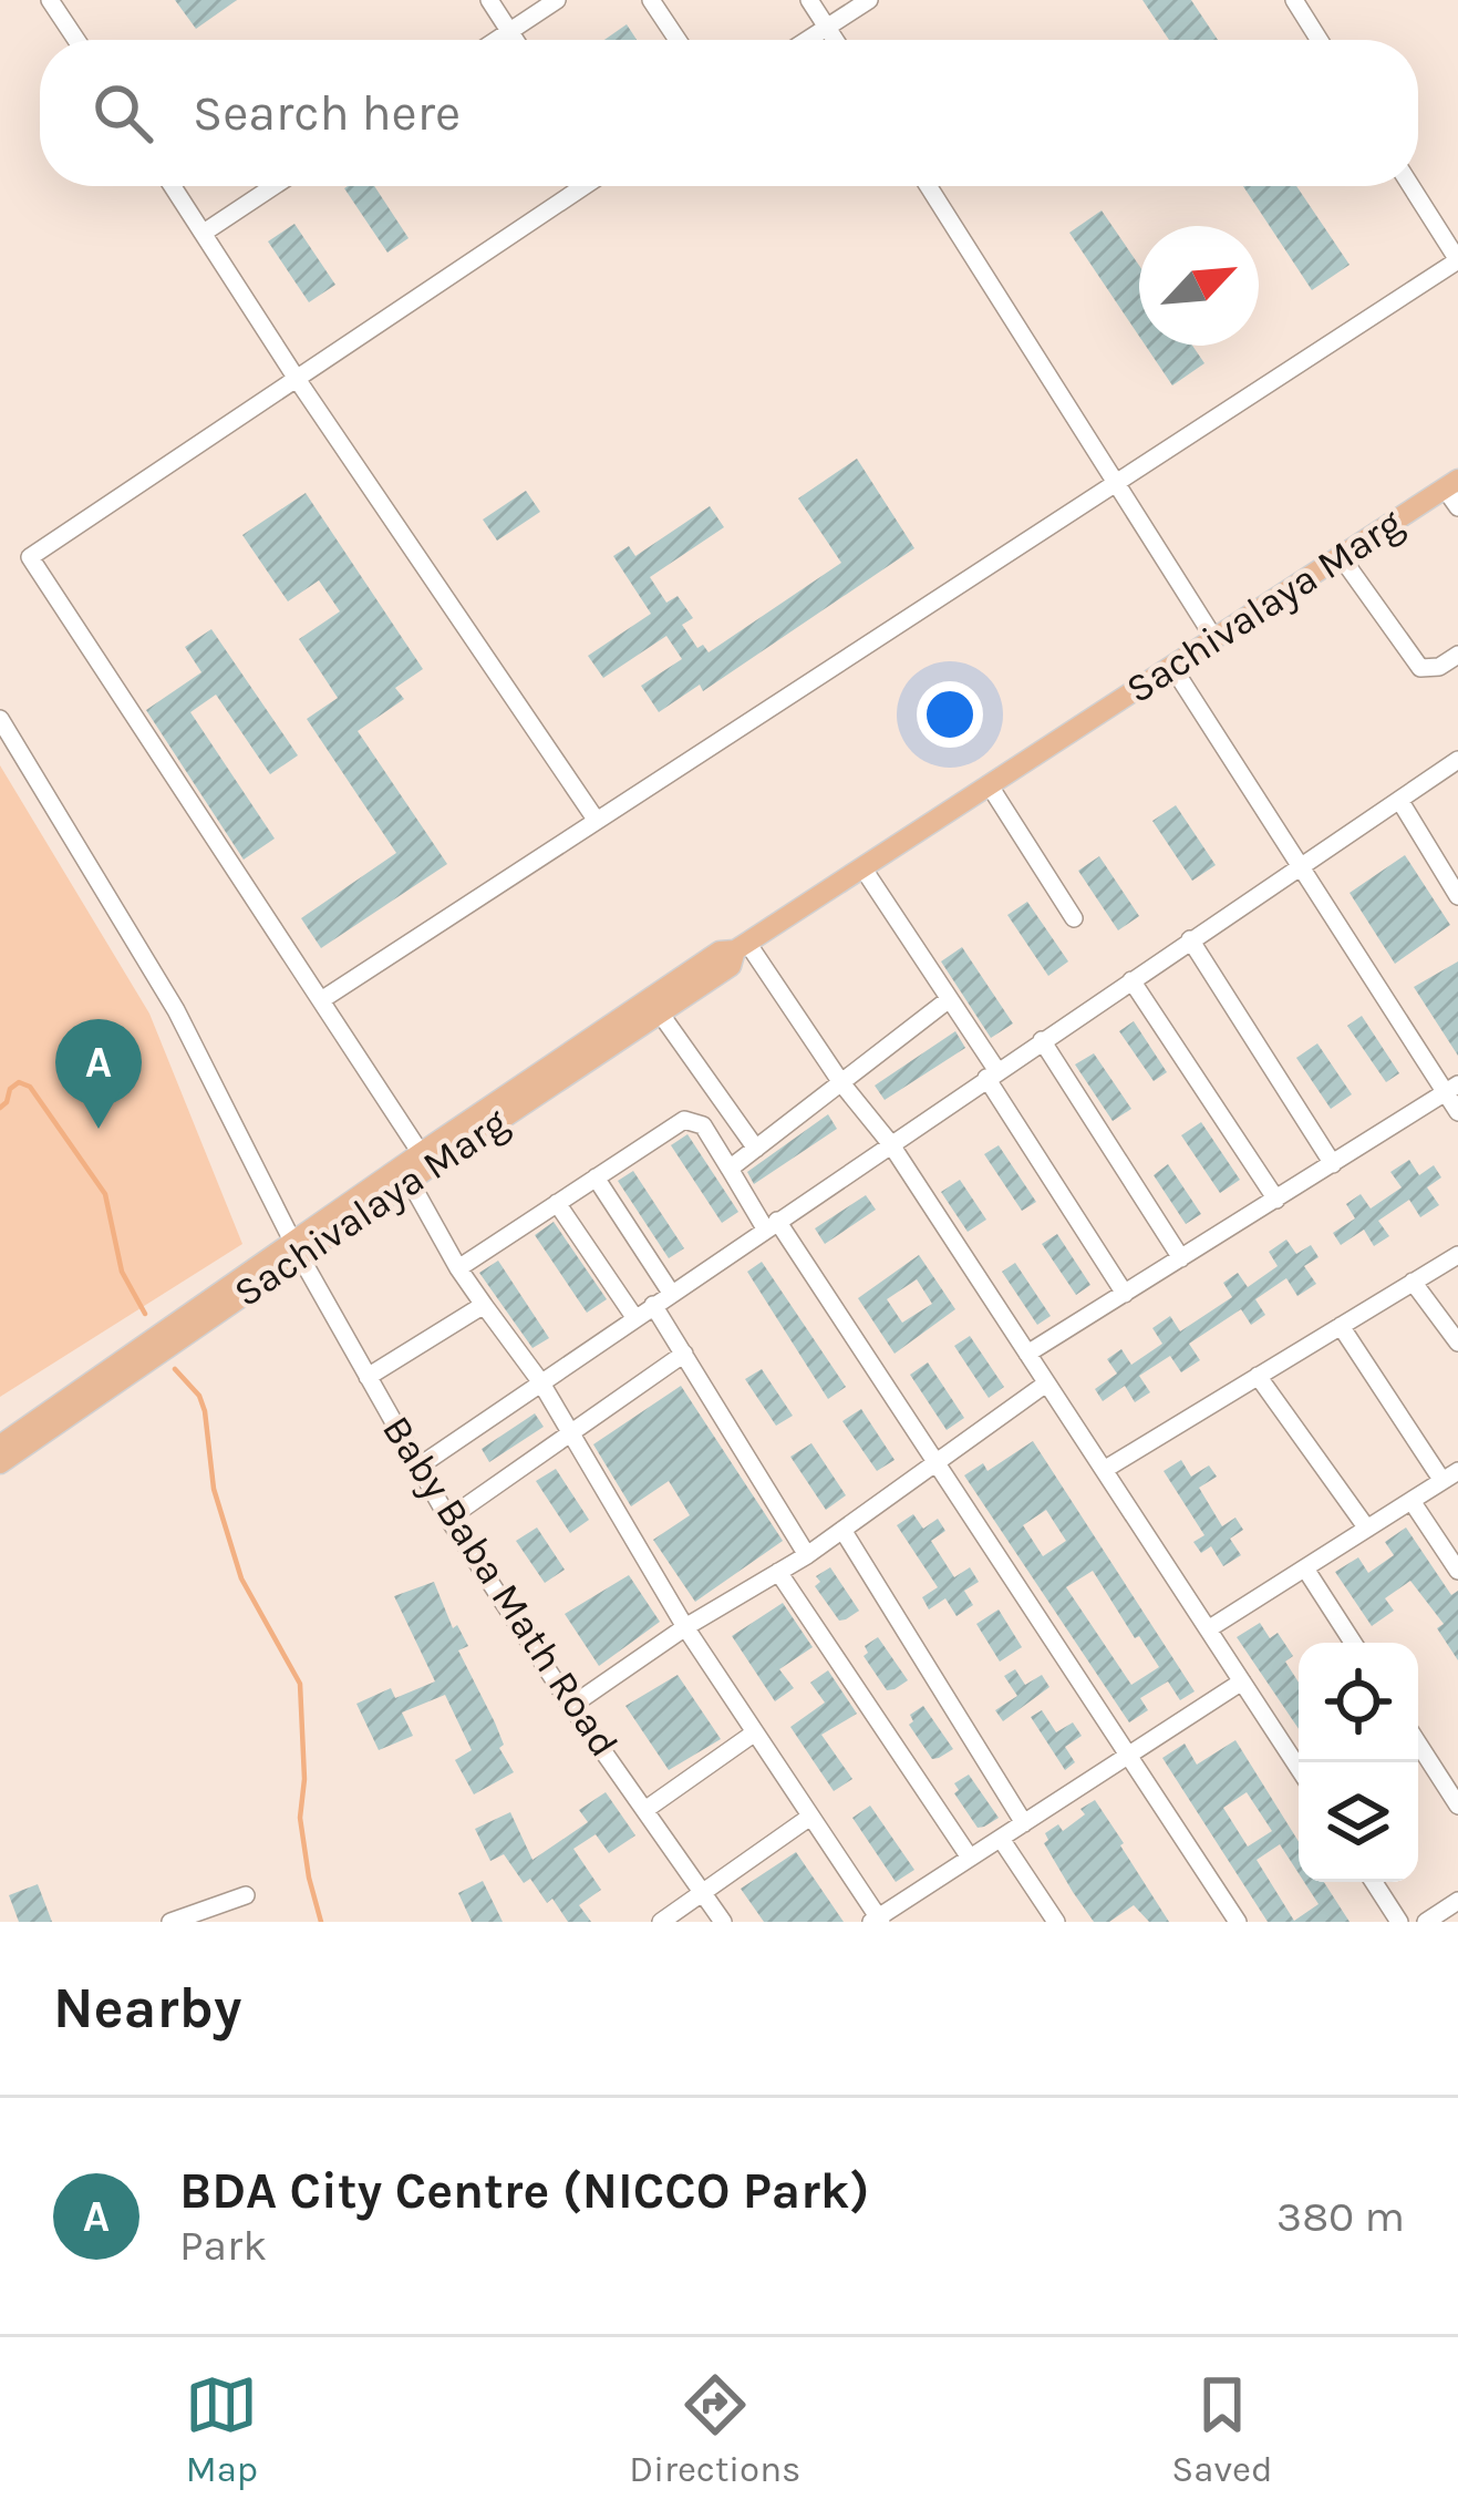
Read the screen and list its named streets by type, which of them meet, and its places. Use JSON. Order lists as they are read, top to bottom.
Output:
{
  "streets": {
    "main road": ["Sachivalaya Marg"],
    "street": ["Baby Baba Math Road"]
  },
  "crossings": [
    ["Sachivalaya Marg", "Baby Baba Math Road"]
  ],
  "north": "top right",
  "page": {
    "search": "Search here",
    "pins": "A",
    "heading": "Nearby",
    "list": [
      {
        "mark": "A",
        "name": "BDA City Centre (NICCO Park)",
        "note": "Park",
        "value": "380 m"
      }
    ],
    "nav": ["Map", "Directions", "Saved"]
  }
}
